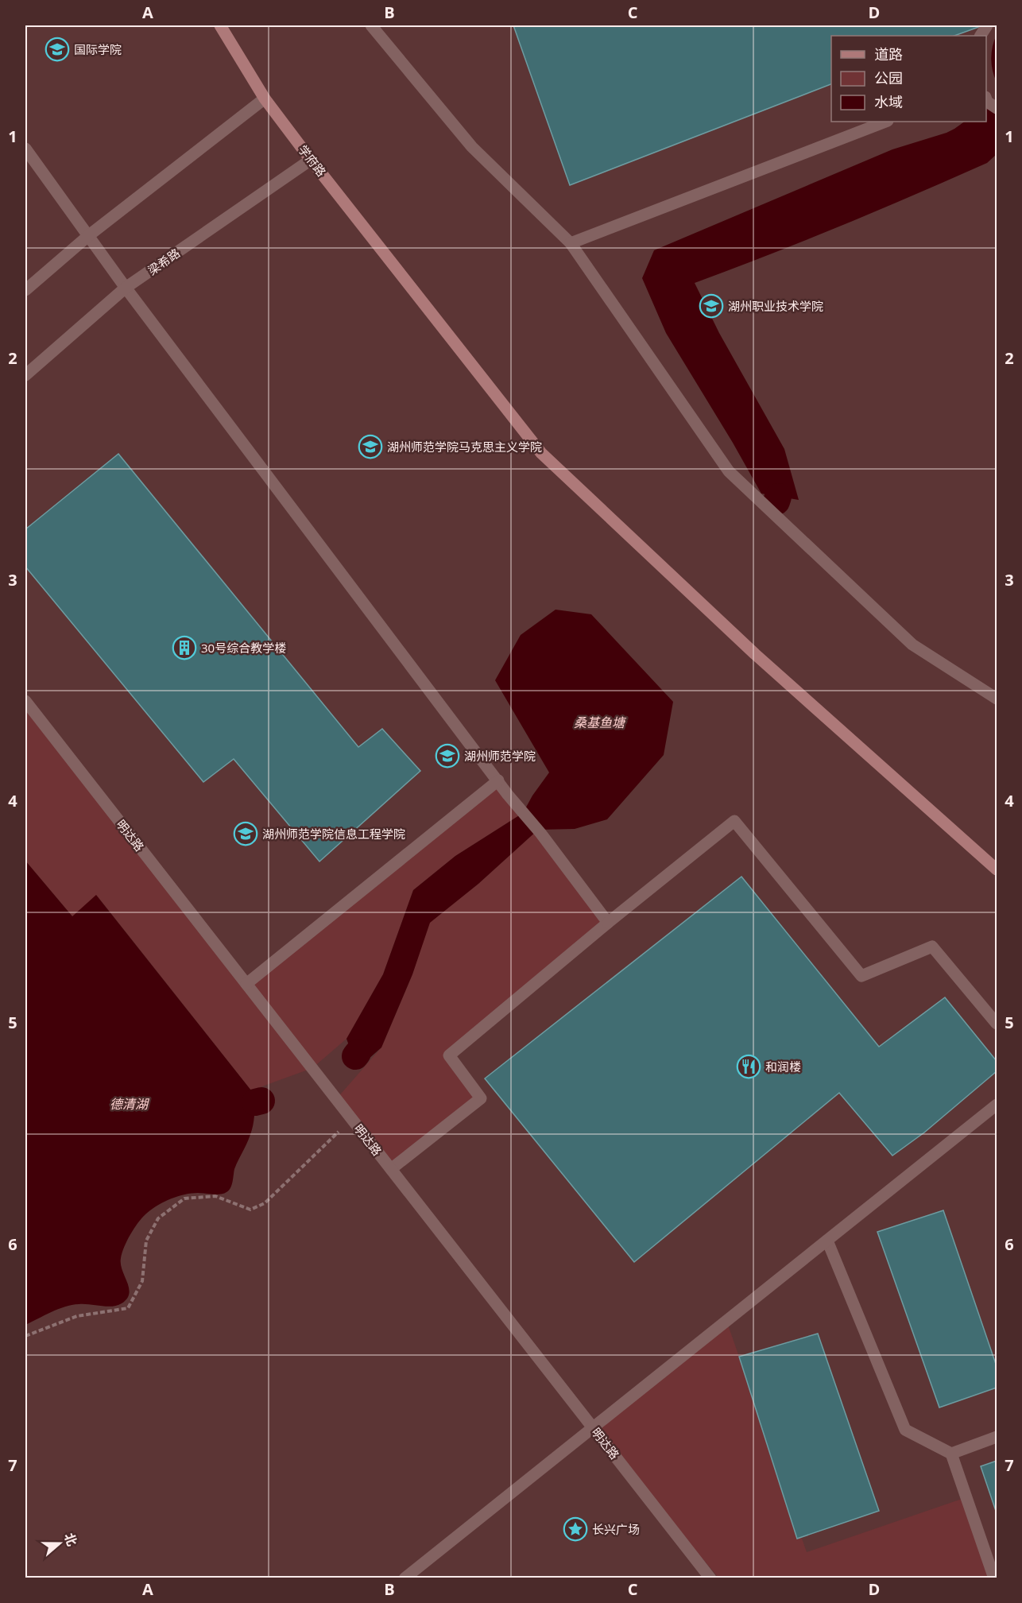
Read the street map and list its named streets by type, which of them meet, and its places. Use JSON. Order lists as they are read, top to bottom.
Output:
{
  "streets": {
    "main road": ["学府路"],
    "street": ["梁希路", "明达路"]
  },
  "crossings": [
    ["学府路", "梁希路"]
  ],
  "water": ["桑基鱼塘", "德清湖"],
  "places": {
    "school or university": [
      "国际学院",
      "湖州职业技术学院",
      "湖州师范学院马克思主义学院",
      "湖州师范学院",
      "湖州师范学院信息工程学院"
    ],
    "building": ["30号综合教学楼"],
    "restaurant": ["和润楼"],
    "place": ["长兴广场"]
  },
  "legend": ["道路", "公园", "水域"],
  "north": "right",
  "grid": {
    "columns": [
      "A",
      "B",
      "C",
      "D"
    ],
    "rows": [
      "1",
      "2",
      "3",
      "4",
      "5",
      "6",
      "7"
    ]
  }
}
